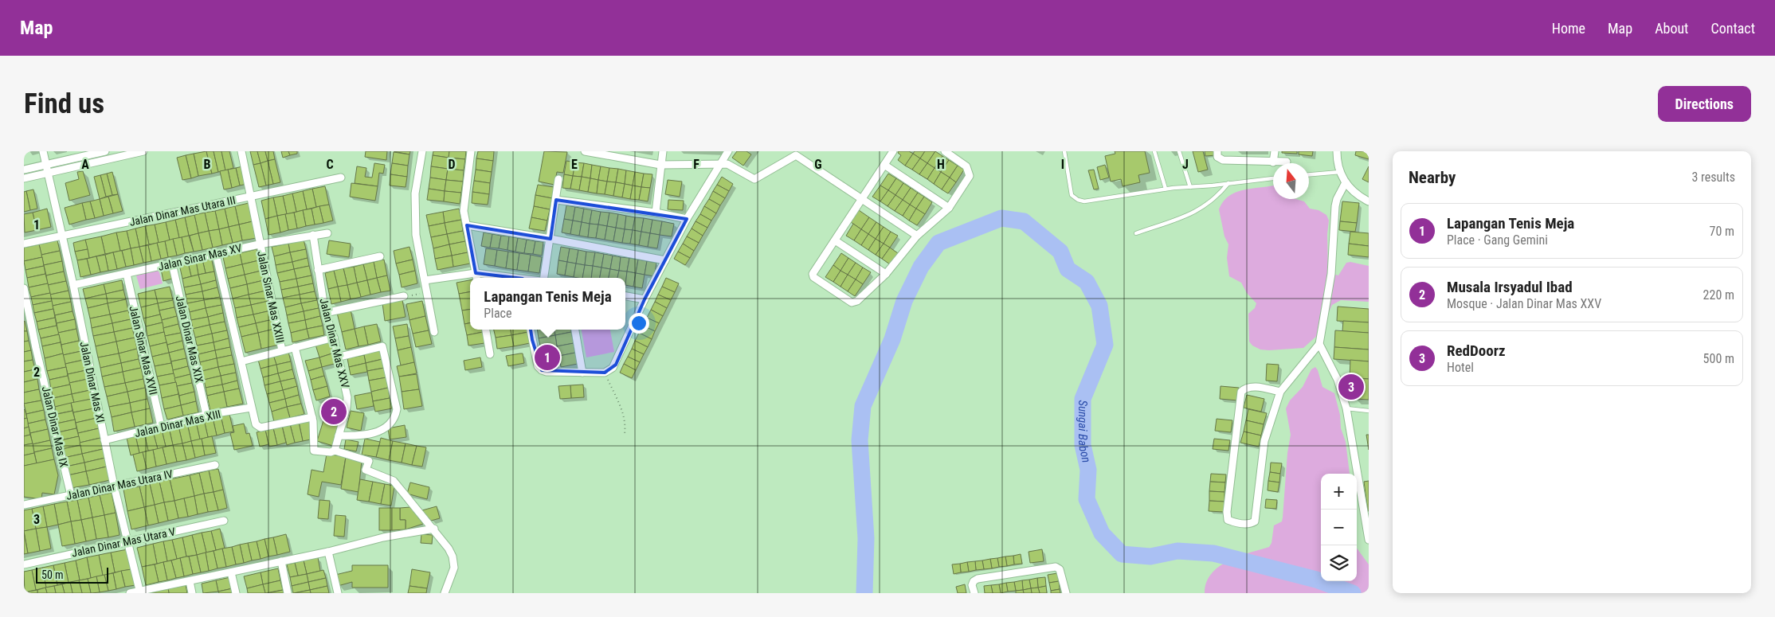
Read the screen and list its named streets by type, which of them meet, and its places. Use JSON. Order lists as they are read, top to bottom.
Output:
{
  "streets": {
    "street": [
      "Jalan Dinar Mas Utara III",
      "Jalan Sinar Mas XV",
      "Jalan Sinar Mas XXIII",
      "Jalan Dinar Mas XIX",
      "Jalan Dinar Mas XXV",
      "Jalan Sinar Mas XVII",
      "Jalan Dinar Mas XI",
      "Jalan Dinar Mas XIII",
      "Jalan Dinar Mas IX",
      "Jalan Dinar Mas Utara IV",
      "Jalan Dinar Mas Utara V"
    ]
  },
  "crossings": [
    ["Jalan Dinar Mas Utara III", "Jalan Sinar Mas XXIII"],
    ["Jalan Dinar Mas Utara III", "Jalan Dinar Mas XI"],
    ["Jalan Sinar Mas XV", "Jalan Sinar Mas XXIII"],
    ["Jalan Sinar Mas XV", "Jalan Dinar Mas XIX"],
    ["Jalan Sinar Mas XV", "Jalan Dinar Mas XXV"],
    ["Jalan Sinar Mas XV", "Jalan Sinar Mas XVII"],
    ["Jalan Sinar Mas XV", "Jalan Dinar Mas XI"],
    ["Jalan Dinar Mas XIX", "Jalan Dinar Mas XIII"],
    ["Jalan Sinar Mas XVII", "Jalan Dinar Mas XIII"],
    ["Jalan Dinar Mas XI", "Jalan Dinar Mas XIII"],
    ["Jalan Dinar Mas XI", "Jalan Dinar Mas Utara IV"],
    ["Jalan Dinar Mas XI", "Jalan Dinar Mas Utara V"],
    ["Jalan Dinar Mas IX", "Jalan Dinar Mas Utara IV"]
  ],
  "water": ["Sungai Babon"],
  "scale_bar": "50 m",
  "north": "top",
  "page": {
    "header": "Map",
    "nav": [
      "Home",
      "Map",
      "About",
      "Contact"
    ],
    "buttons": "Directions",
    "title": "Find us",
    "heading": ["Nearby", "3 results"],
    "list": [
      {
        "mark": "1",
        "name": "Lapangan Tenis Meja",
        "note": "Place · Gang Gemini",
        "value": "70 m"
      },
      {
        "mark": "2",
        "name": "Musala Irsyadul Ibad",
        "note": "Mosque · Jalan Dinar Mas XXV",
        "value": "220 m"
      },
      {
        "mark": "3",
        "name": "RedDoorz",
        "note": "Hotel",
        "value": "500 m"
      }
    ],
    "popup": ["Lapangan Tenis Meja", "Place"],
    "pins": ["1", "3", "2"],
    "map_buttons": ["+", "−"],
    "scale": "50 m"
  },
  "grid": {
    "columns": [
      "A",
      "B",
      "C",
      "D",
      "E",
      "F",
      "G",
      "H",
      "I",
      "J"
    ],
    "rows": ["1", "2", "3"]
  }
}
